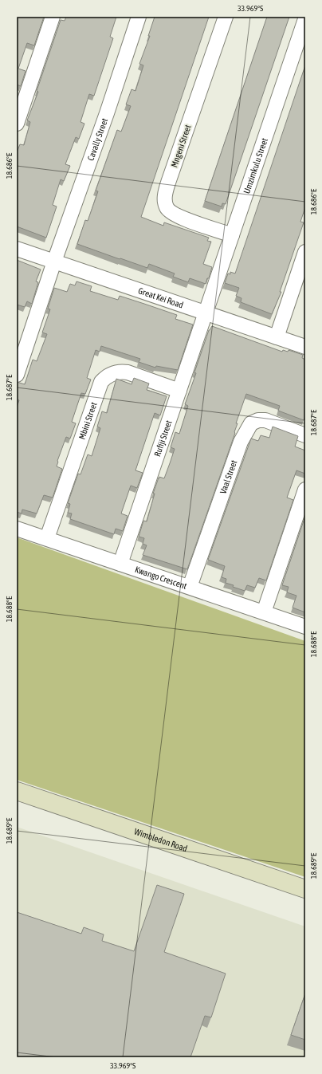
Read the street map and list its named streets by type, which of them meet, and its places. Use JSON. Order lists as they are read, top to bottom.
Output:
{
  "streets": {
    "main road": ["Wimbledon Road"],
    "street": [
      "Cavally Street",
      "Mngeni Street",
      "Umzimkulu Street",
      "Great Kei Road",
      "Mbini Street",
      "Rufiji Street",
      "Vaal Street",
      "Kwango Crescent"
    ]
  },
  "crossings": [
    ["Cavally Street", "Great Kei Road"],
    ["Mngeni Street", "Umzimkulu Street"],
    ["Umzimkulu Street", "Great Kei Road"],
    ["Umzimkulu Street", "Rufiji Street"],
    ["Great Kei Road", "Rufiji Street"],
    ["Mbini Street", "Rufiji Street"],
    ["Mbini Street", "Kwango Crescent"],
    ["Rufiji Street", "Kwango Crescent"],
    ["Vaal Street", "Kwango Crescent"]
  ],
  "coordinates": [
    "33.969°S",
    "18.686°E",
    "18.687°E",
    "18.688°E",
    "18.689°E"
  ]
}
